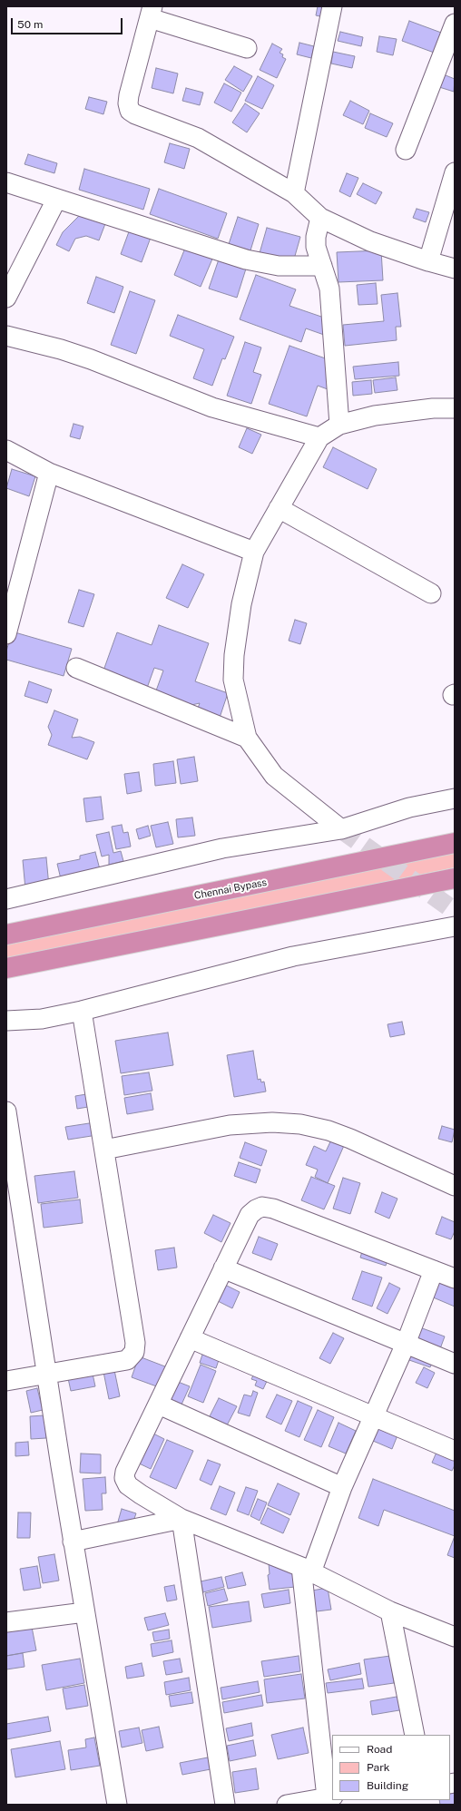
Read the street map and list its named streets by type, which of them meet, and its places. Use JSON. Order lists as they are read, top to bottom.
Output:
{
  "streets": {
    "highway": ["Chennai Bypass"]
  },
  "legend": ["Road", "Park", "Building"],
  "scale_bar": "50 m"
}
